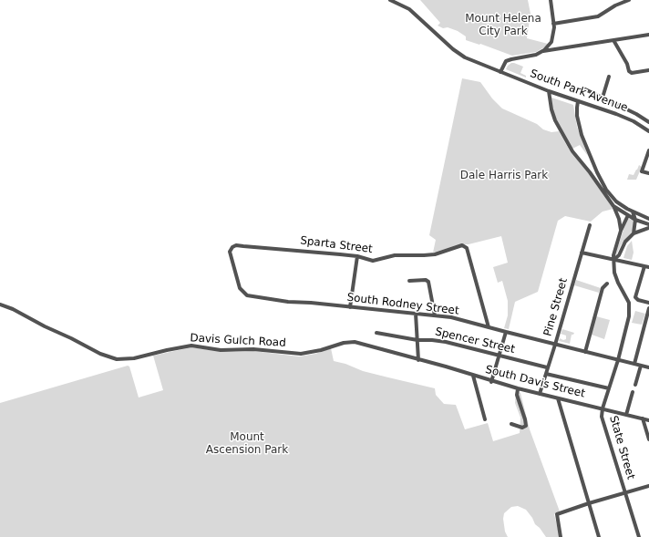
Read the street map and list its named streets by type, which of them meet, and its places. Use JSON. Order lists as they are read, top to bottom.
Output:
{
  "streets": {
    "street": [
      "South Park Avenue",
      "Sparta Street",
      "South Rodney Street",
      "Pine Street",
      "Davis Gulch Road",
      "Spencer Street",
      "South Davis Street",
      "State Street"
    ]
  },
  "crossings": [
    ["Sparta Street", "South Rodney Street"],
    ["South Rodney Street", "Pine Street"],
    ["South Rodney Street", "State Street"],
    ["Pine Street", "Spencer Street"],
    ["Pine Street", "South Davis Street"],
    ["Davis Gulch Road", "South Davis Street"],
    ["South Davis Street", "State Street"]
  ],
  "parks": ["Mount Helena City Park", "Dale Harris Park", "Mount Ascension Park"]
}
